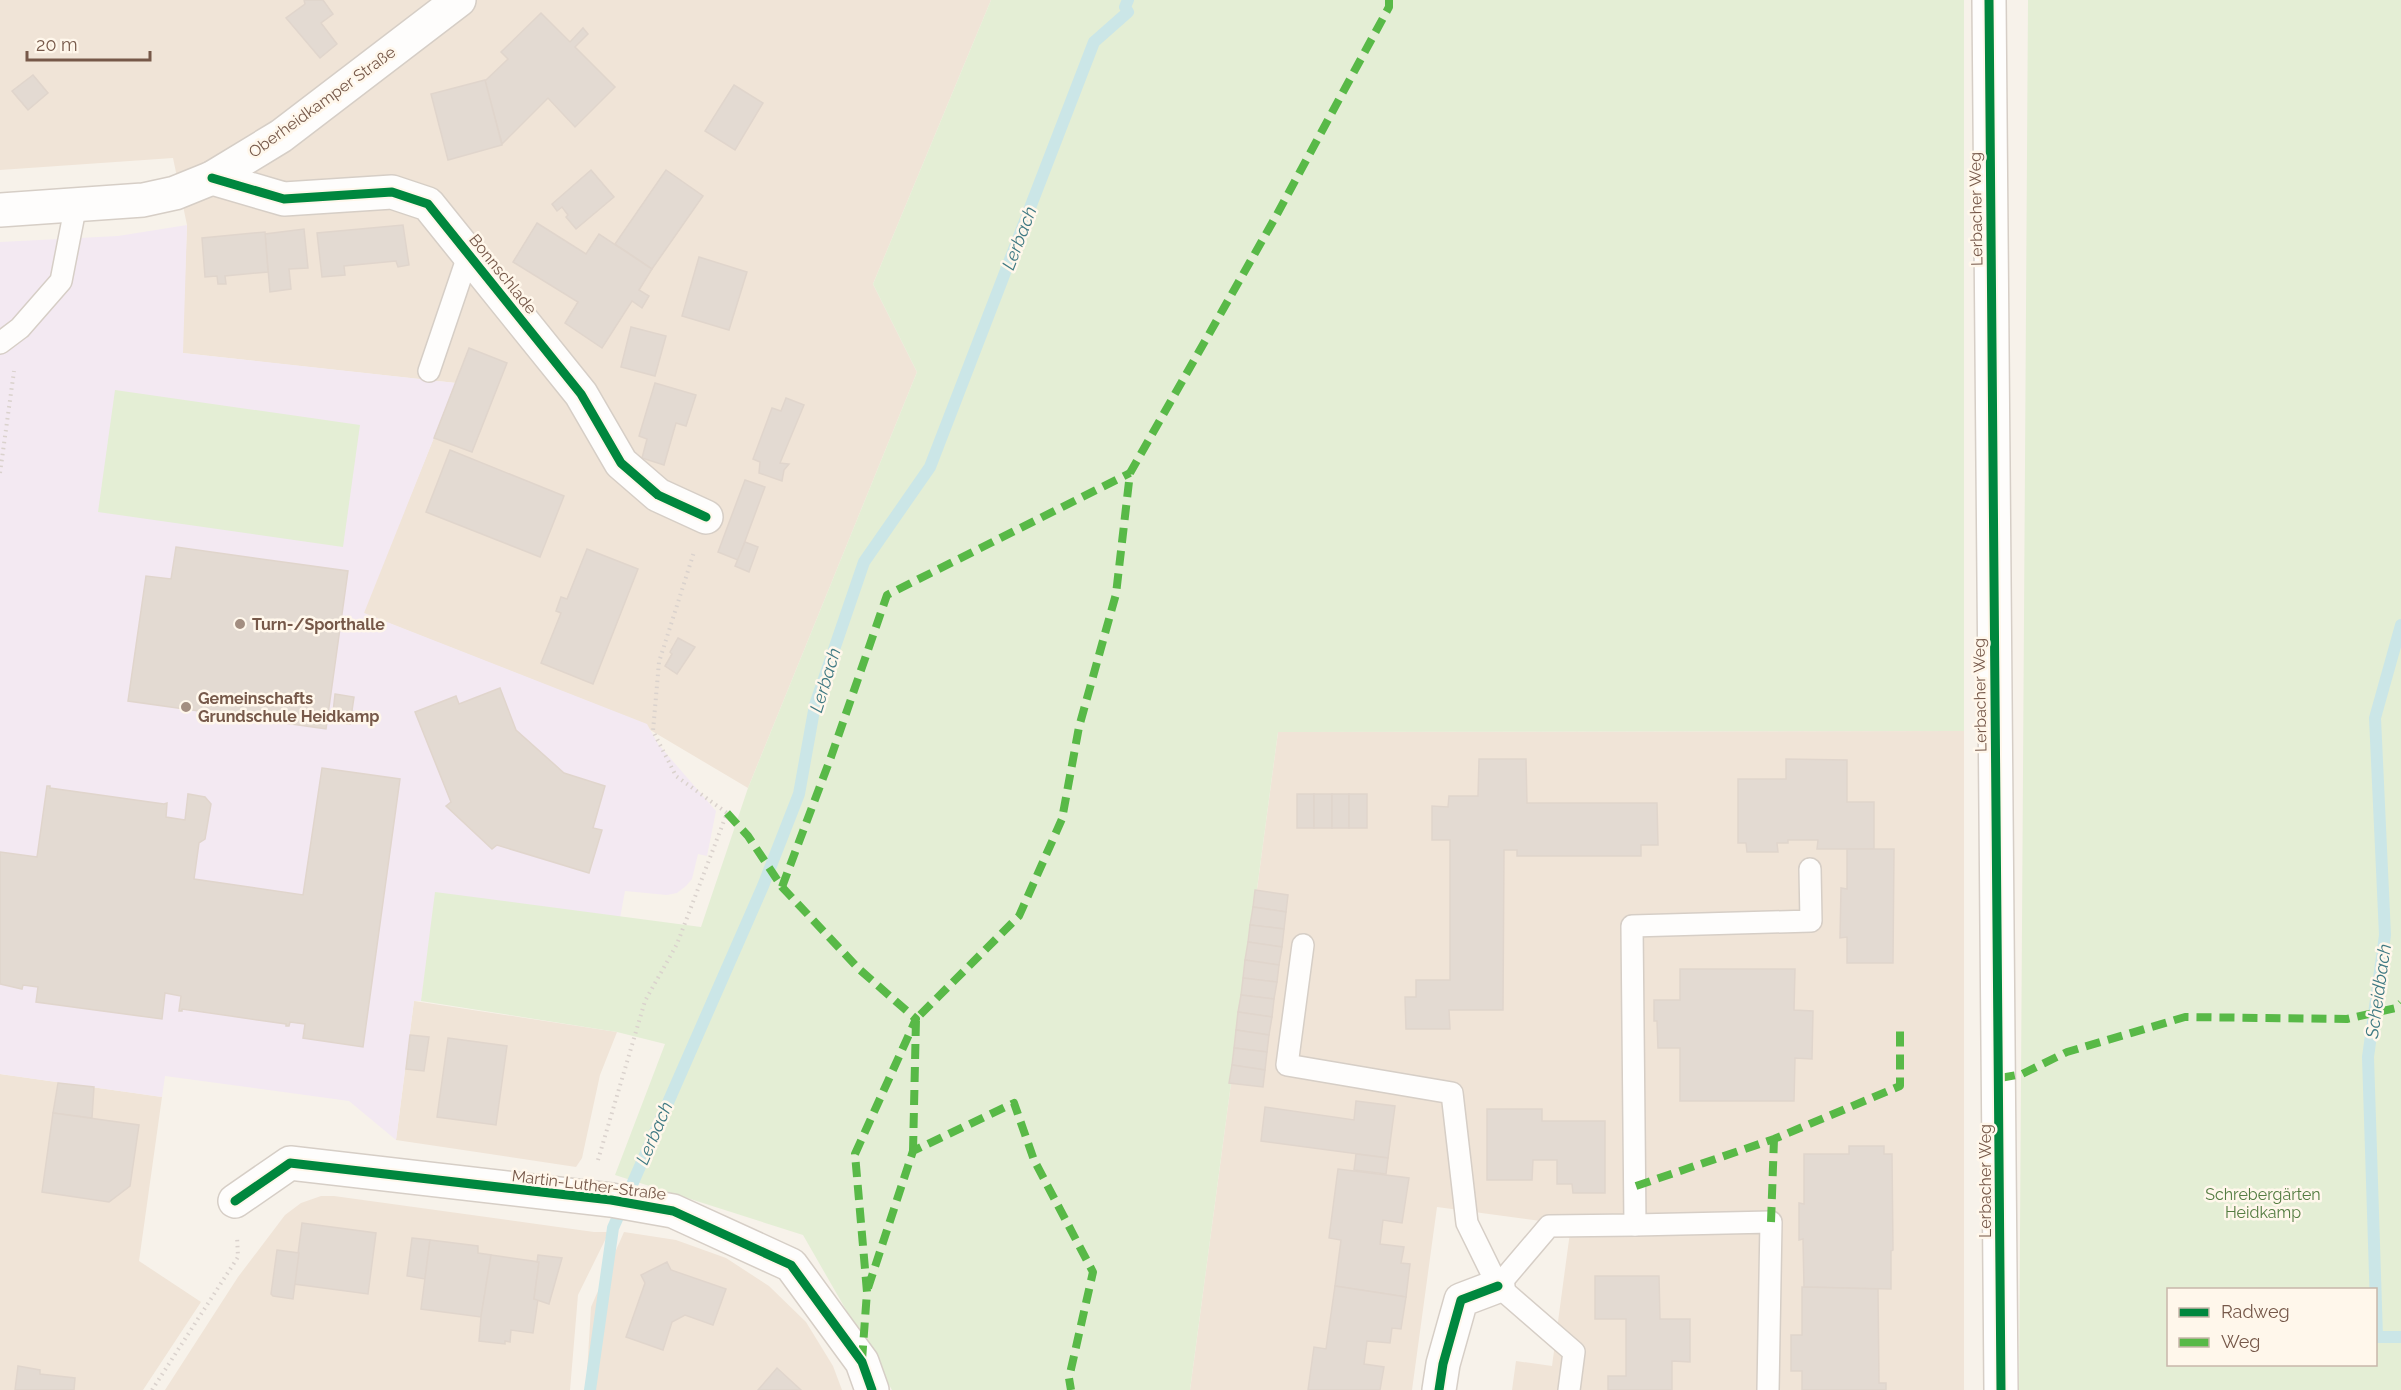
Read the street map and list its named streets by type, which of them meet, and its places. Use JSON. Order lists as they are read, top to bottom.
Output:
{
  "streets": {
    "street": [
      "Oberheidkamper Straße",
      "Lerbacher Weg",
      "Bonnschlade",
      "Martin-Luther-Straße"
    ]
  },
  "crossings": [
    ["Oberheidkamper Straße", "Bonnschlade"]
  ],
  "water": ["Lerbach", "Scheidbach"],
  "parks": ["Schrebergärten Heidkamp"],
  "places": ["Turn-/Sporthalle", "Gemeinschafts Grundschule Heidkamp"],
  "legend": ["Radweg", "Weg"],
  "scale_bar": "20 m"
}
